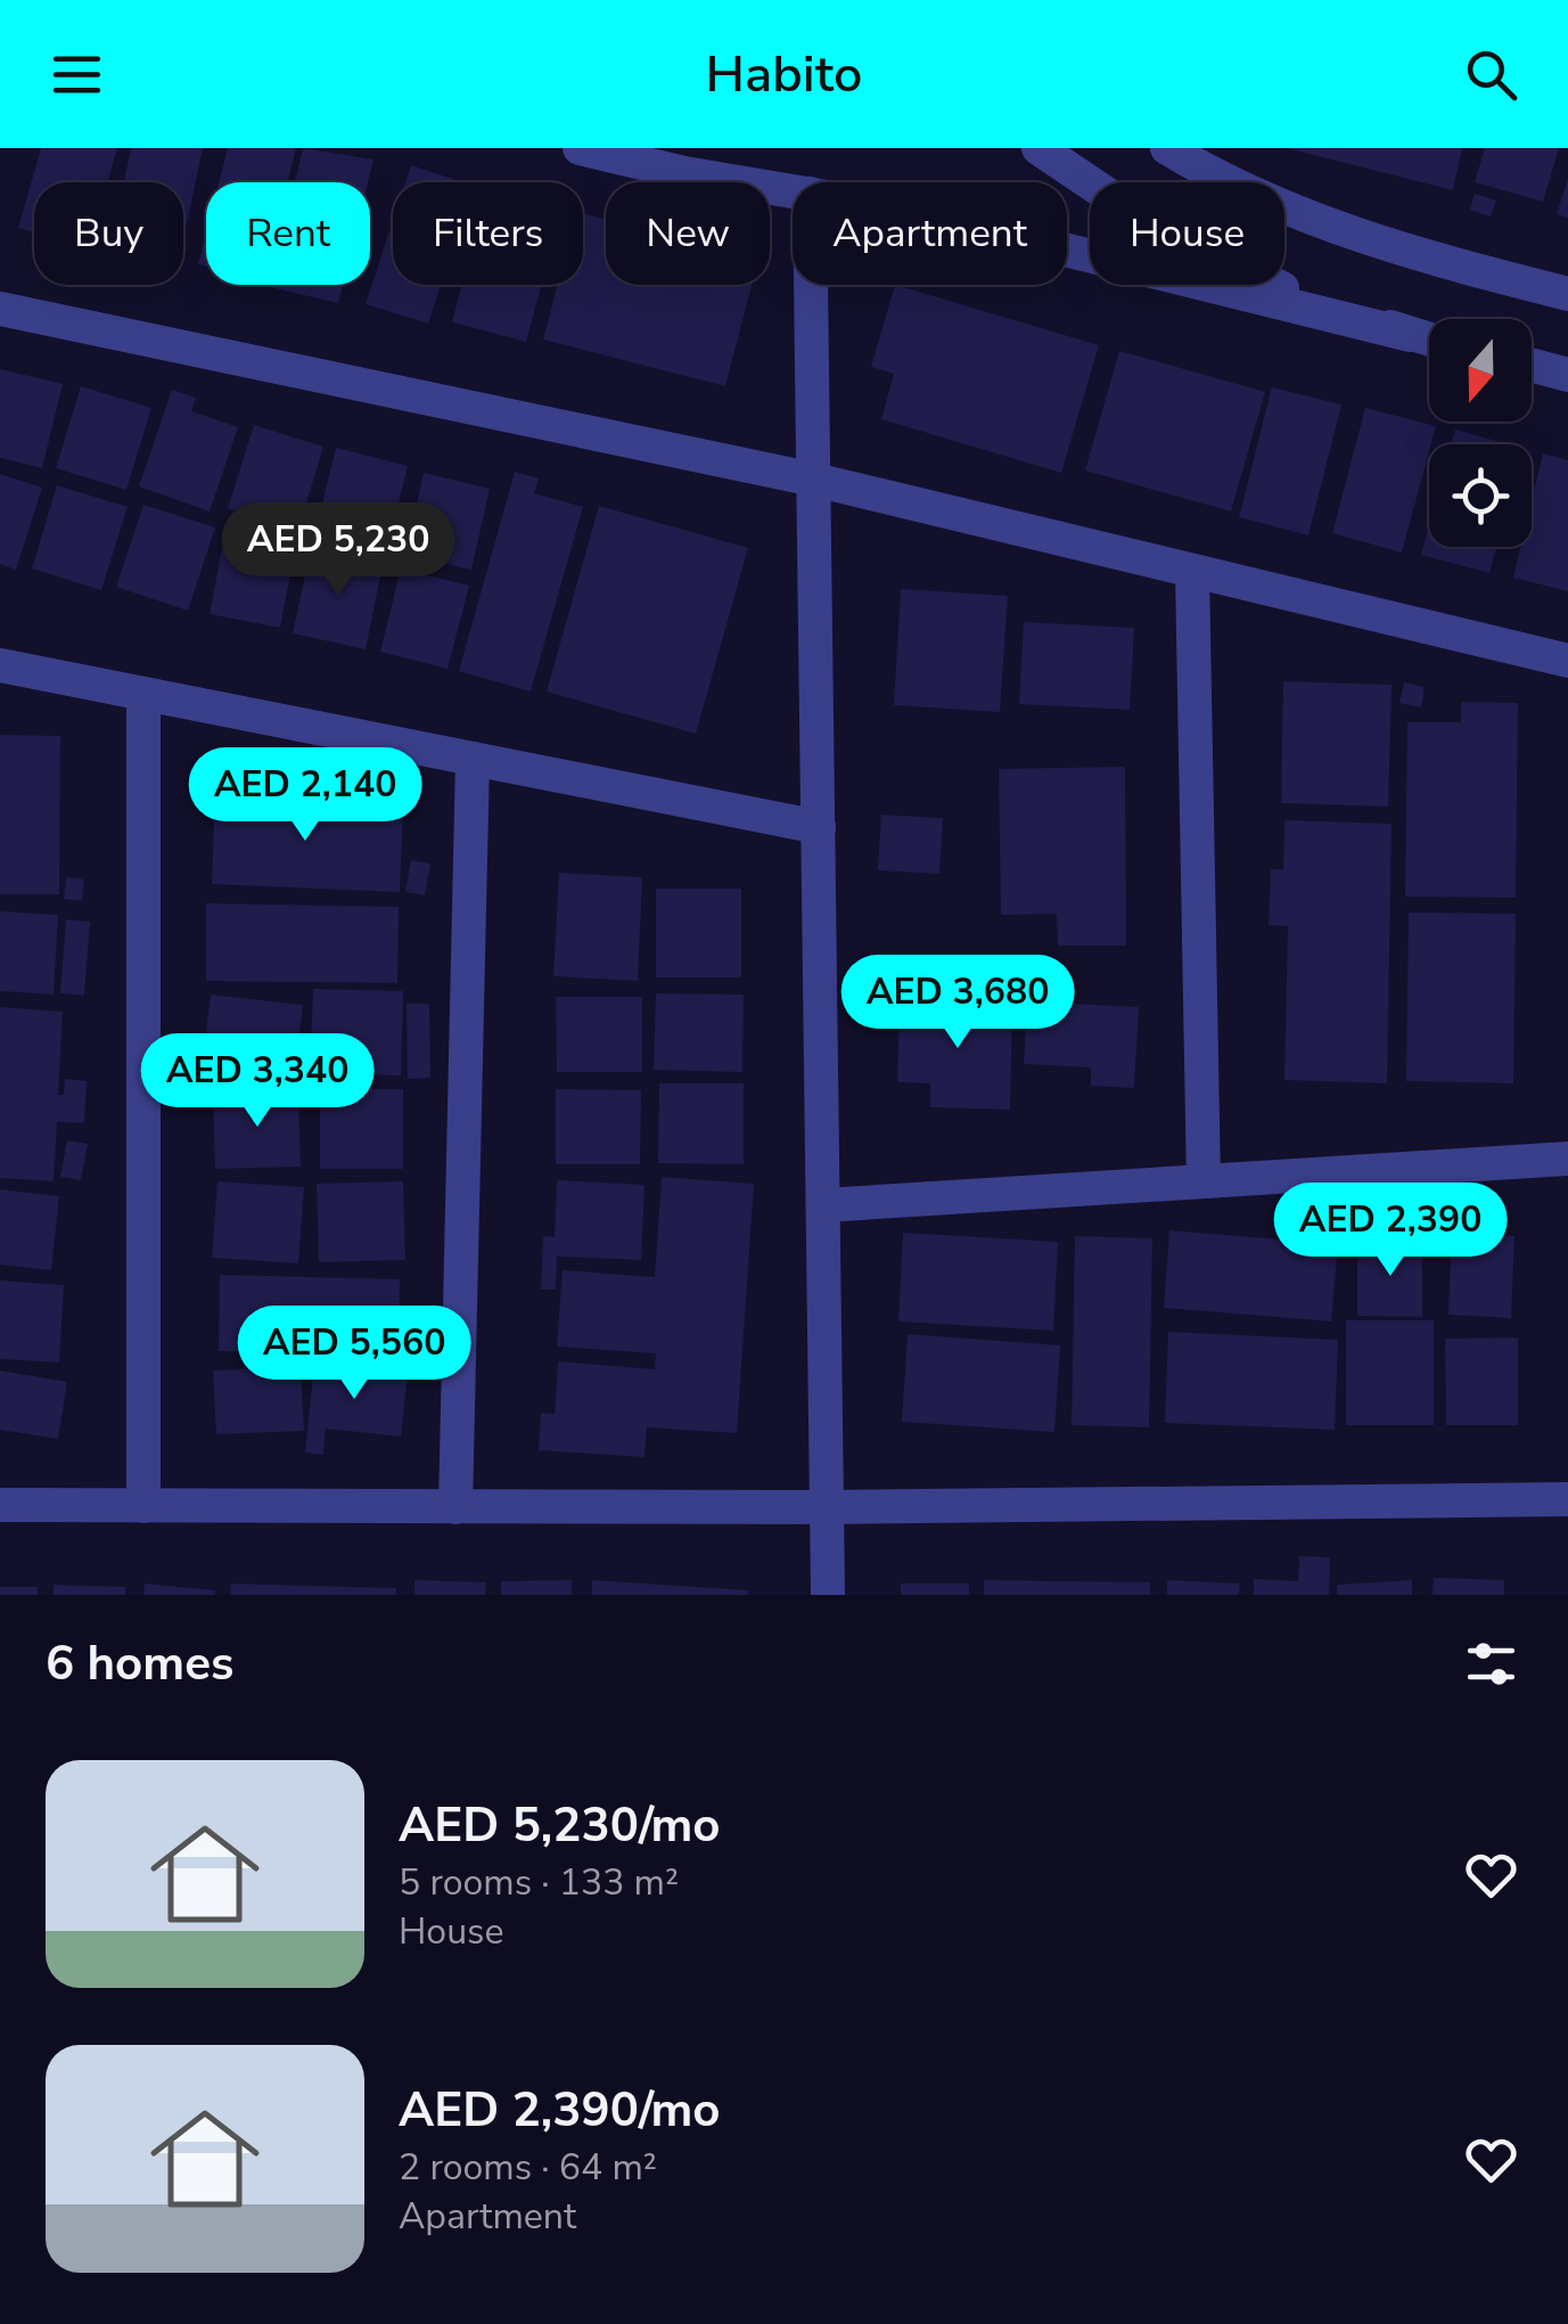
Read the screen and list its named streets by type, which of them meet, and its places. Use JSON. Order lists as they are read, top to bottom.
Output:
{
  "north": "bottom",
  "page": {
    "header": "Habito",
    "chip": [
      "Buy",
      "Rent",
      "Filters",
      "New",
      "Apartment",
      "House"
    ],
    "price": [
      "AED 5,230",
      "AED 2,140",
      "AED 3,680",
      "AED 3,340",
      "AED 2,390",
      "AED 5,560"
    ],
    "heading": "6 homes",
    "list": [
      {
        "name": "AED 5,230/mo",
        "note": "5 rooms · 133 m² · House"
      },
      {
        "name": "AED 2,390/mo",
        "note": "2 rooms · 64 m² · Apartment"
      }
    ]
  }
}
